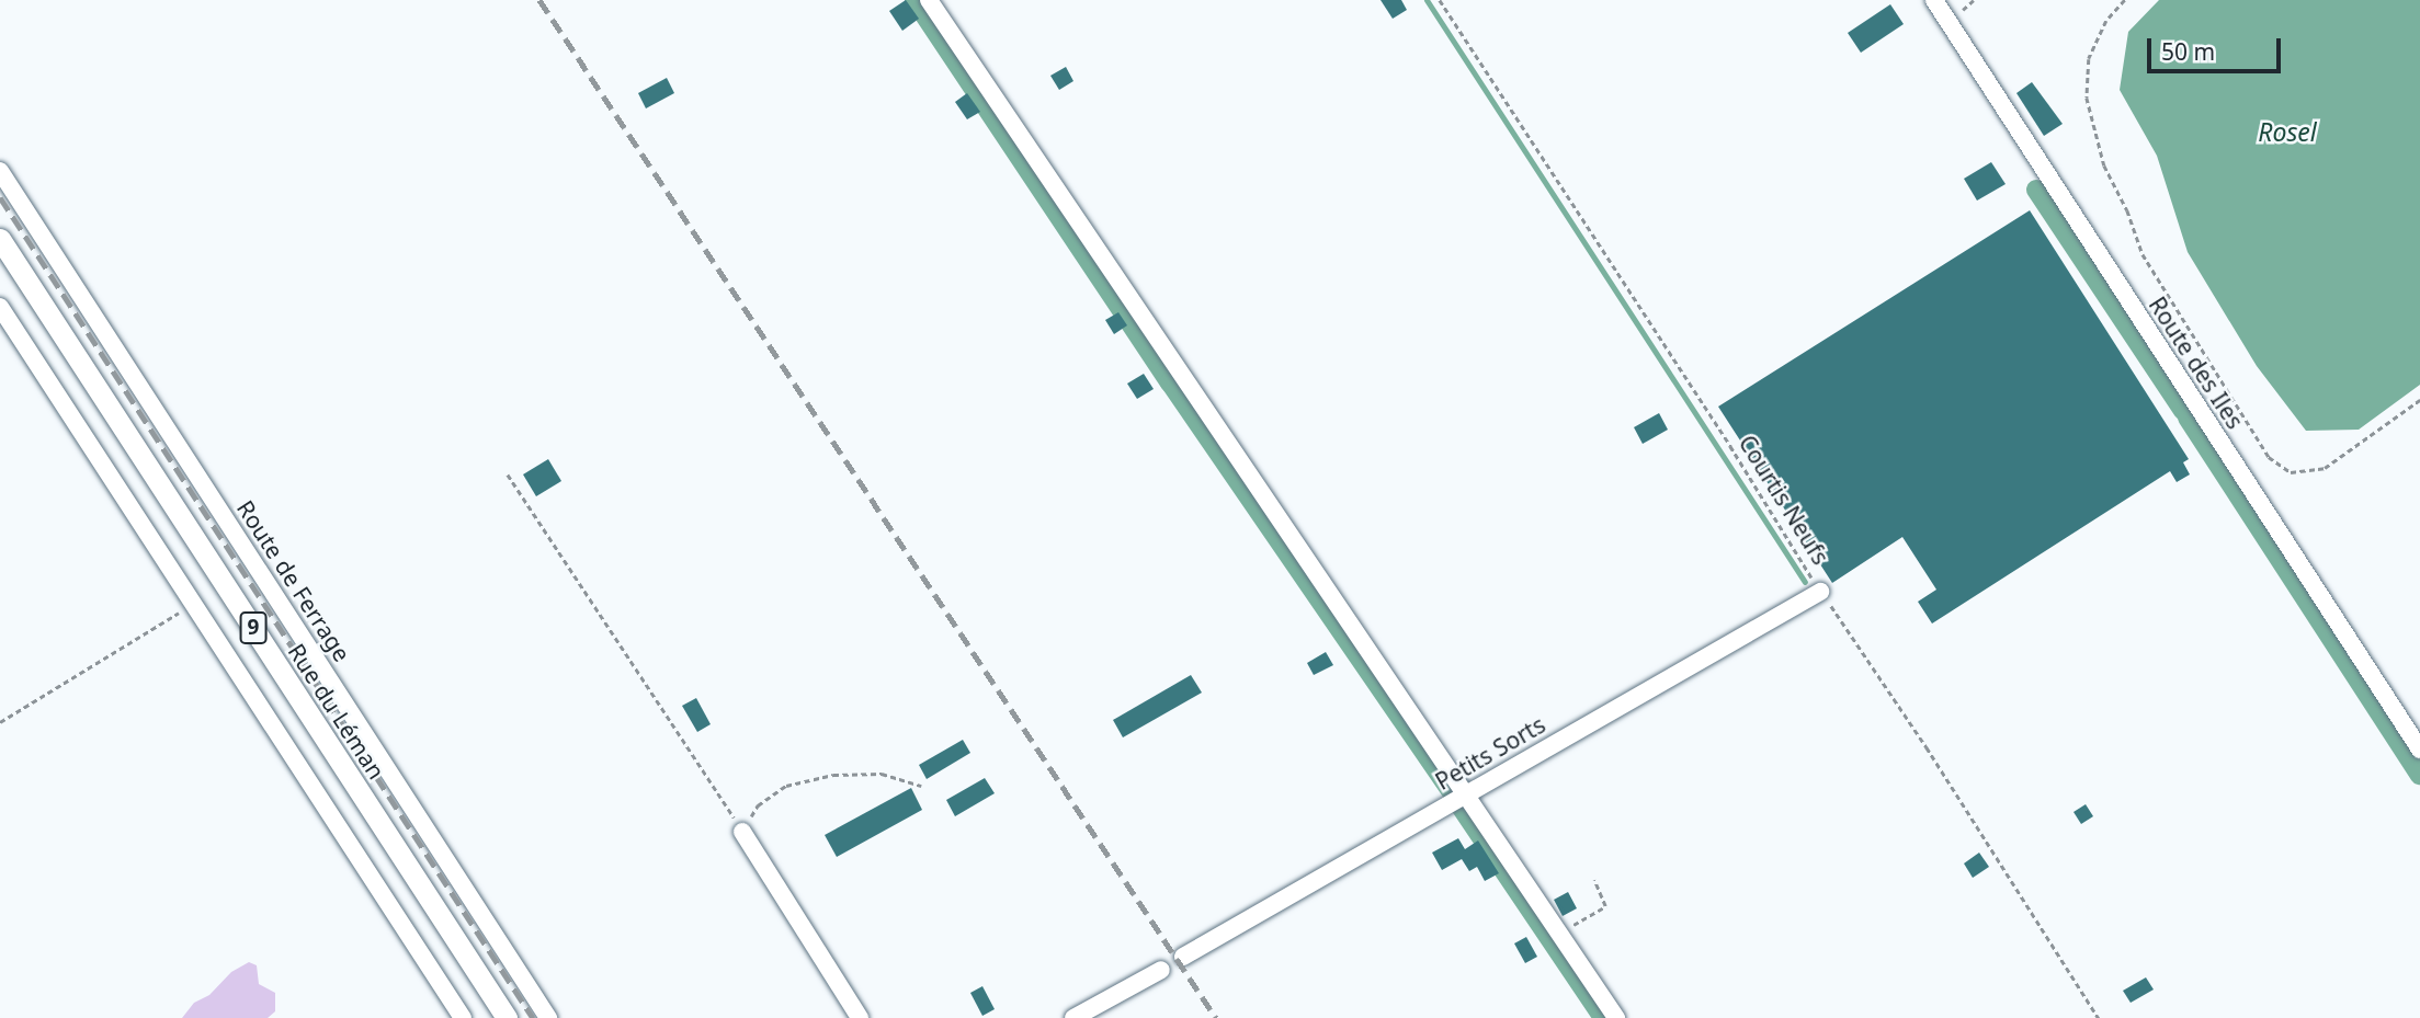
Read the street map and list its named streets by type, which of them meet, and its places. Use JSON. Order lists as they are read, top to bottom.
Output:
{
  "streets": {
    "main road": ["9", "Rue du Léman"],
    "street": ["Route des Iles", "Route de Ferrage", "Petits Sorts"],
    "path": ["Courtis Neufs"]
  },
  "crossings": [
    ["Courtis Neufs", "Petits Sorts"]
  ],
  "water": ["Rosel"],
  "scale_bar": "50 m"
}
